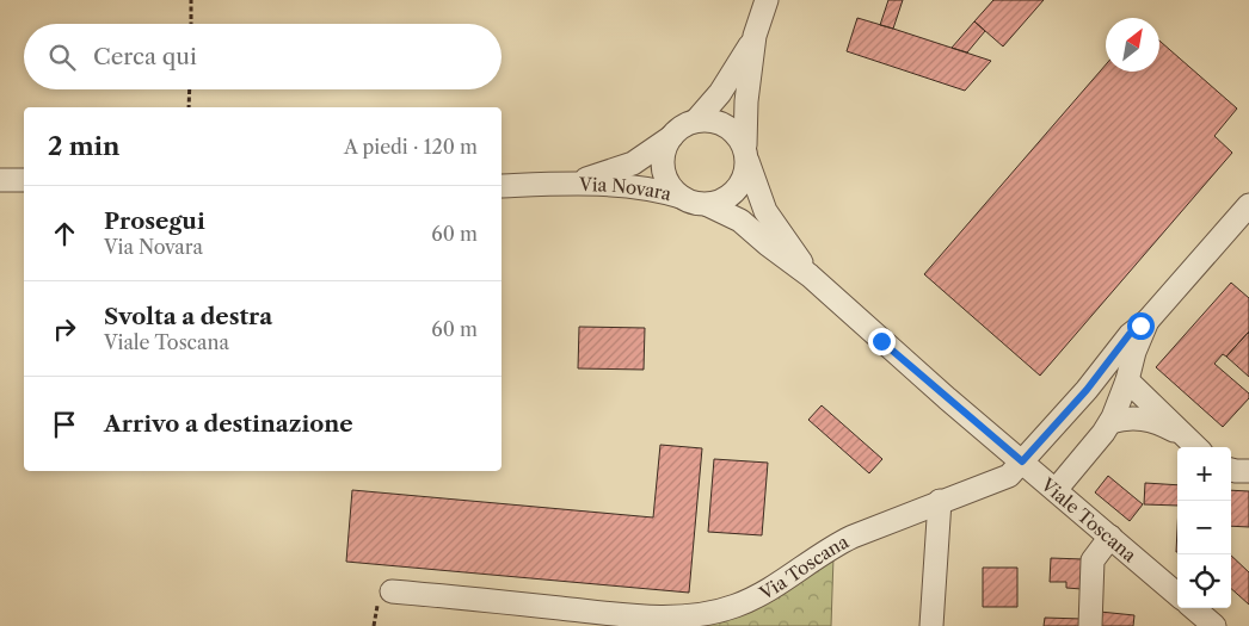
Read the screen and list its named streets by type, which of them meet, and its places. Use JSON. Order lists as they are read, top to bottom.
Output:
{
  "streets": {
    "street": ["Via Novara", "Viale Toscana", "Via Toscana"]
  },
  "crossings": [
    ["Via Novara", "Viale Toscana"],
    ["Viale Toscana", "Via Toscana"]
  ],
  "north": "top right",
  "page": {
    "search": "Cerca qui",
    "heading": ["2 min", "A piedi · 120 m"],
    "list": [
      ["Prosegui", "Via Novara", "60 m"],
      ["Svolta a destra", "Viale Toscana", "60 m"],
      "Arrivo a destinazione"
    ],
    "map_buttons": ["+", "−"]
  }
}
